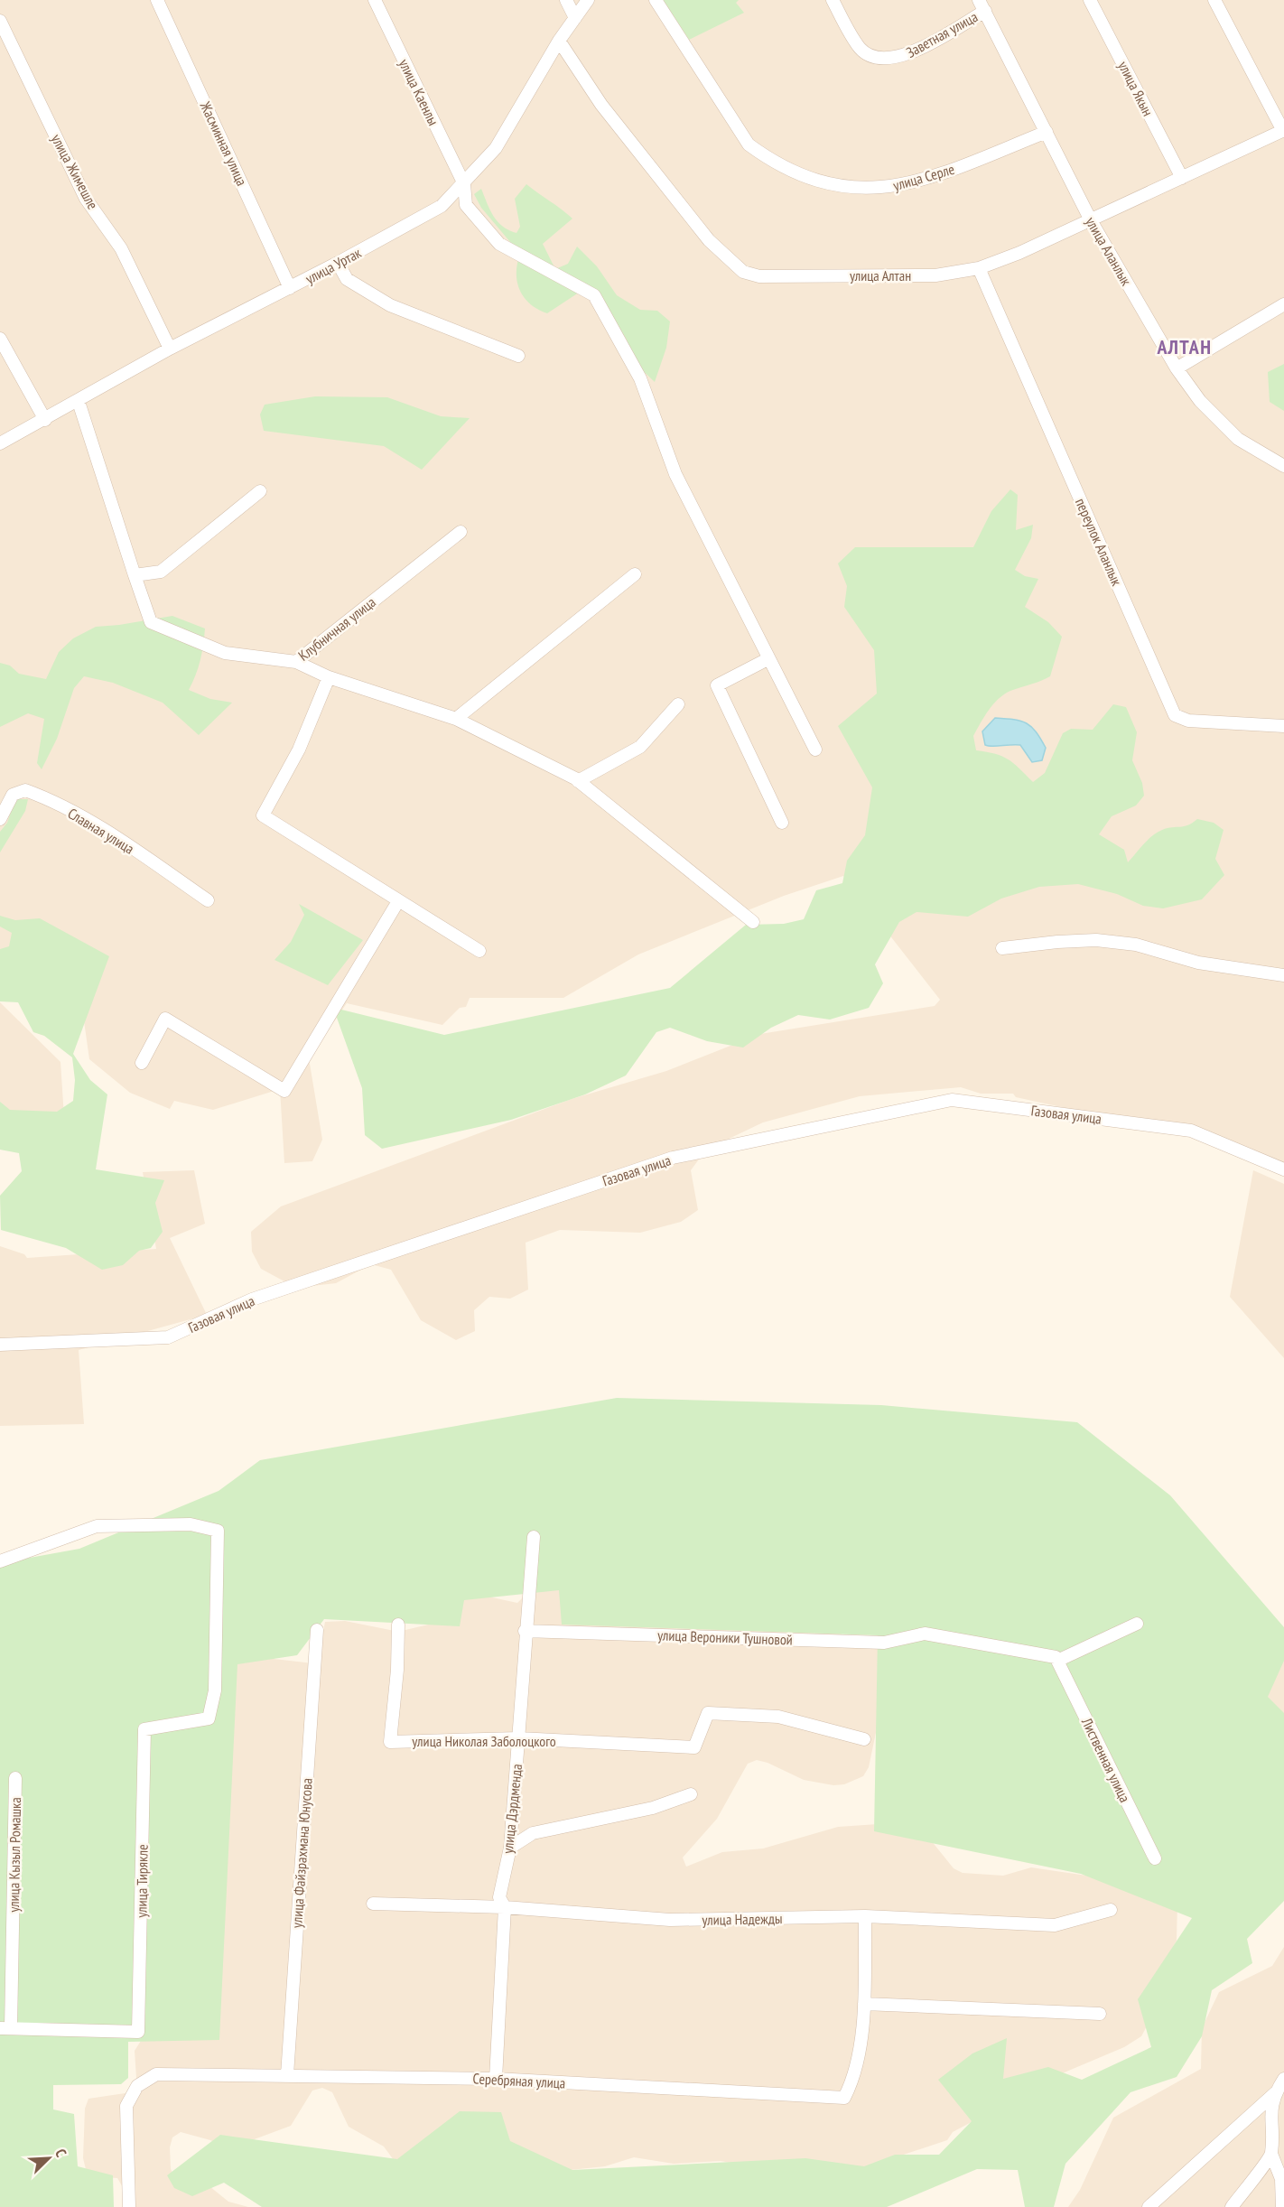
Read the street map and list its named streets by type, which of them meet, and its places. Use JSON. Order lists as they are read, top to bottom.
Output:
{
  "streets": {
    "street": [
      "Заветная улица",
      "улица Якын",
      "улица Каенлы",
      "Жасминная улица",
      "улица Жимешле",
      "улица Серле",
      "улица Аланлык",
      "улица Уртак",
      "улица Алтан",
      "переулок Аланлык",
      "Клубничная улица",
      "Славная улица",
      "Газовая улица",
      "улица Вероники Тушновой",
      "улица Николая Заболоцкого",
      "Лиственная улица",
      "улица Дэрдменда",
      "улица Файзрахмана Юнусова",
      "улица Кызыл Ромашка",
      "улица Тирякле",
      "улица Надежды",
      "Серебряная улица"
    ]
  },
  "crossings": [
    ["Заветная улица", "улица Аланлык"],
    ["улица Якын", "улица Алтан"],
    ["улица Каенлы", "улица Уртак"],
    ["Жасминная улица", "улица Уртак"],
    ["улица Жимешле", "улица Уртак"],
    ["улица Серле", "улица Аланлык"],
    ["улица Аланлык", "улица Алтан"],
    ["улица Уртак", "улица Алтан"],
    ["улица Уртак", "Клубничная улица"],
    ["улица Алтан", "переулок Аланлык"],
    ["улица Вероники Тушновой", "Лиственная улица"],
    ["улица Вероники Тушновой", "улица Дэрдменда"],
    ["улица Николая Заболоцкого", "улица Дэрдменда"],
    ["улица Дэрдменда", "улица Надежды"],
    ["улица Дэрдменда", "Серебряная улица"],
    ["улица Файзрахмана Юнусова", "Серебряная улица"],
    ["улица Кызыл Ромашка", "улица Тирякле"],
    ["улица Надежды", "Серебряная улица"]
  ],
  "districts": ["АЛТАН"],
  "north": "top right"
}
